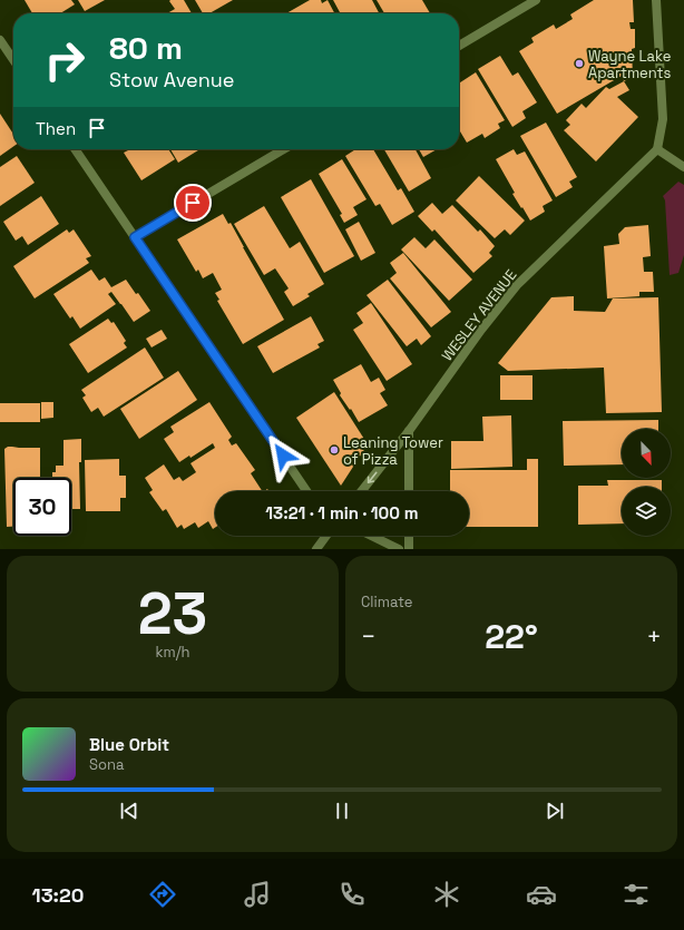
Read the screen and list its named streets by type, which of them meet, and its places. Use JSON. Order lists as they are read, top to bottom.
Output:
{
  "streets": {
    "street": ["WESLEY AVENUE"]
  },
  "places": ["Wayne Lake Apartments", "Leaning Tower of Pizza"],
  "north": "bottom right",
  "page": {
    "turn": ["80 m", "Stow Avenue"],
    "then": "Then",
    "limit": "30",
    "trip": "13:21 · 1 min · 100 m",
    "tile": [
      ["23", "km/h"],
      "Climate"
    ],
    "heat": ["−", "22°", "+"],
    "song": ["Blue Orbit", "Sona"],
    "tabs": "13:20"
  }
}
